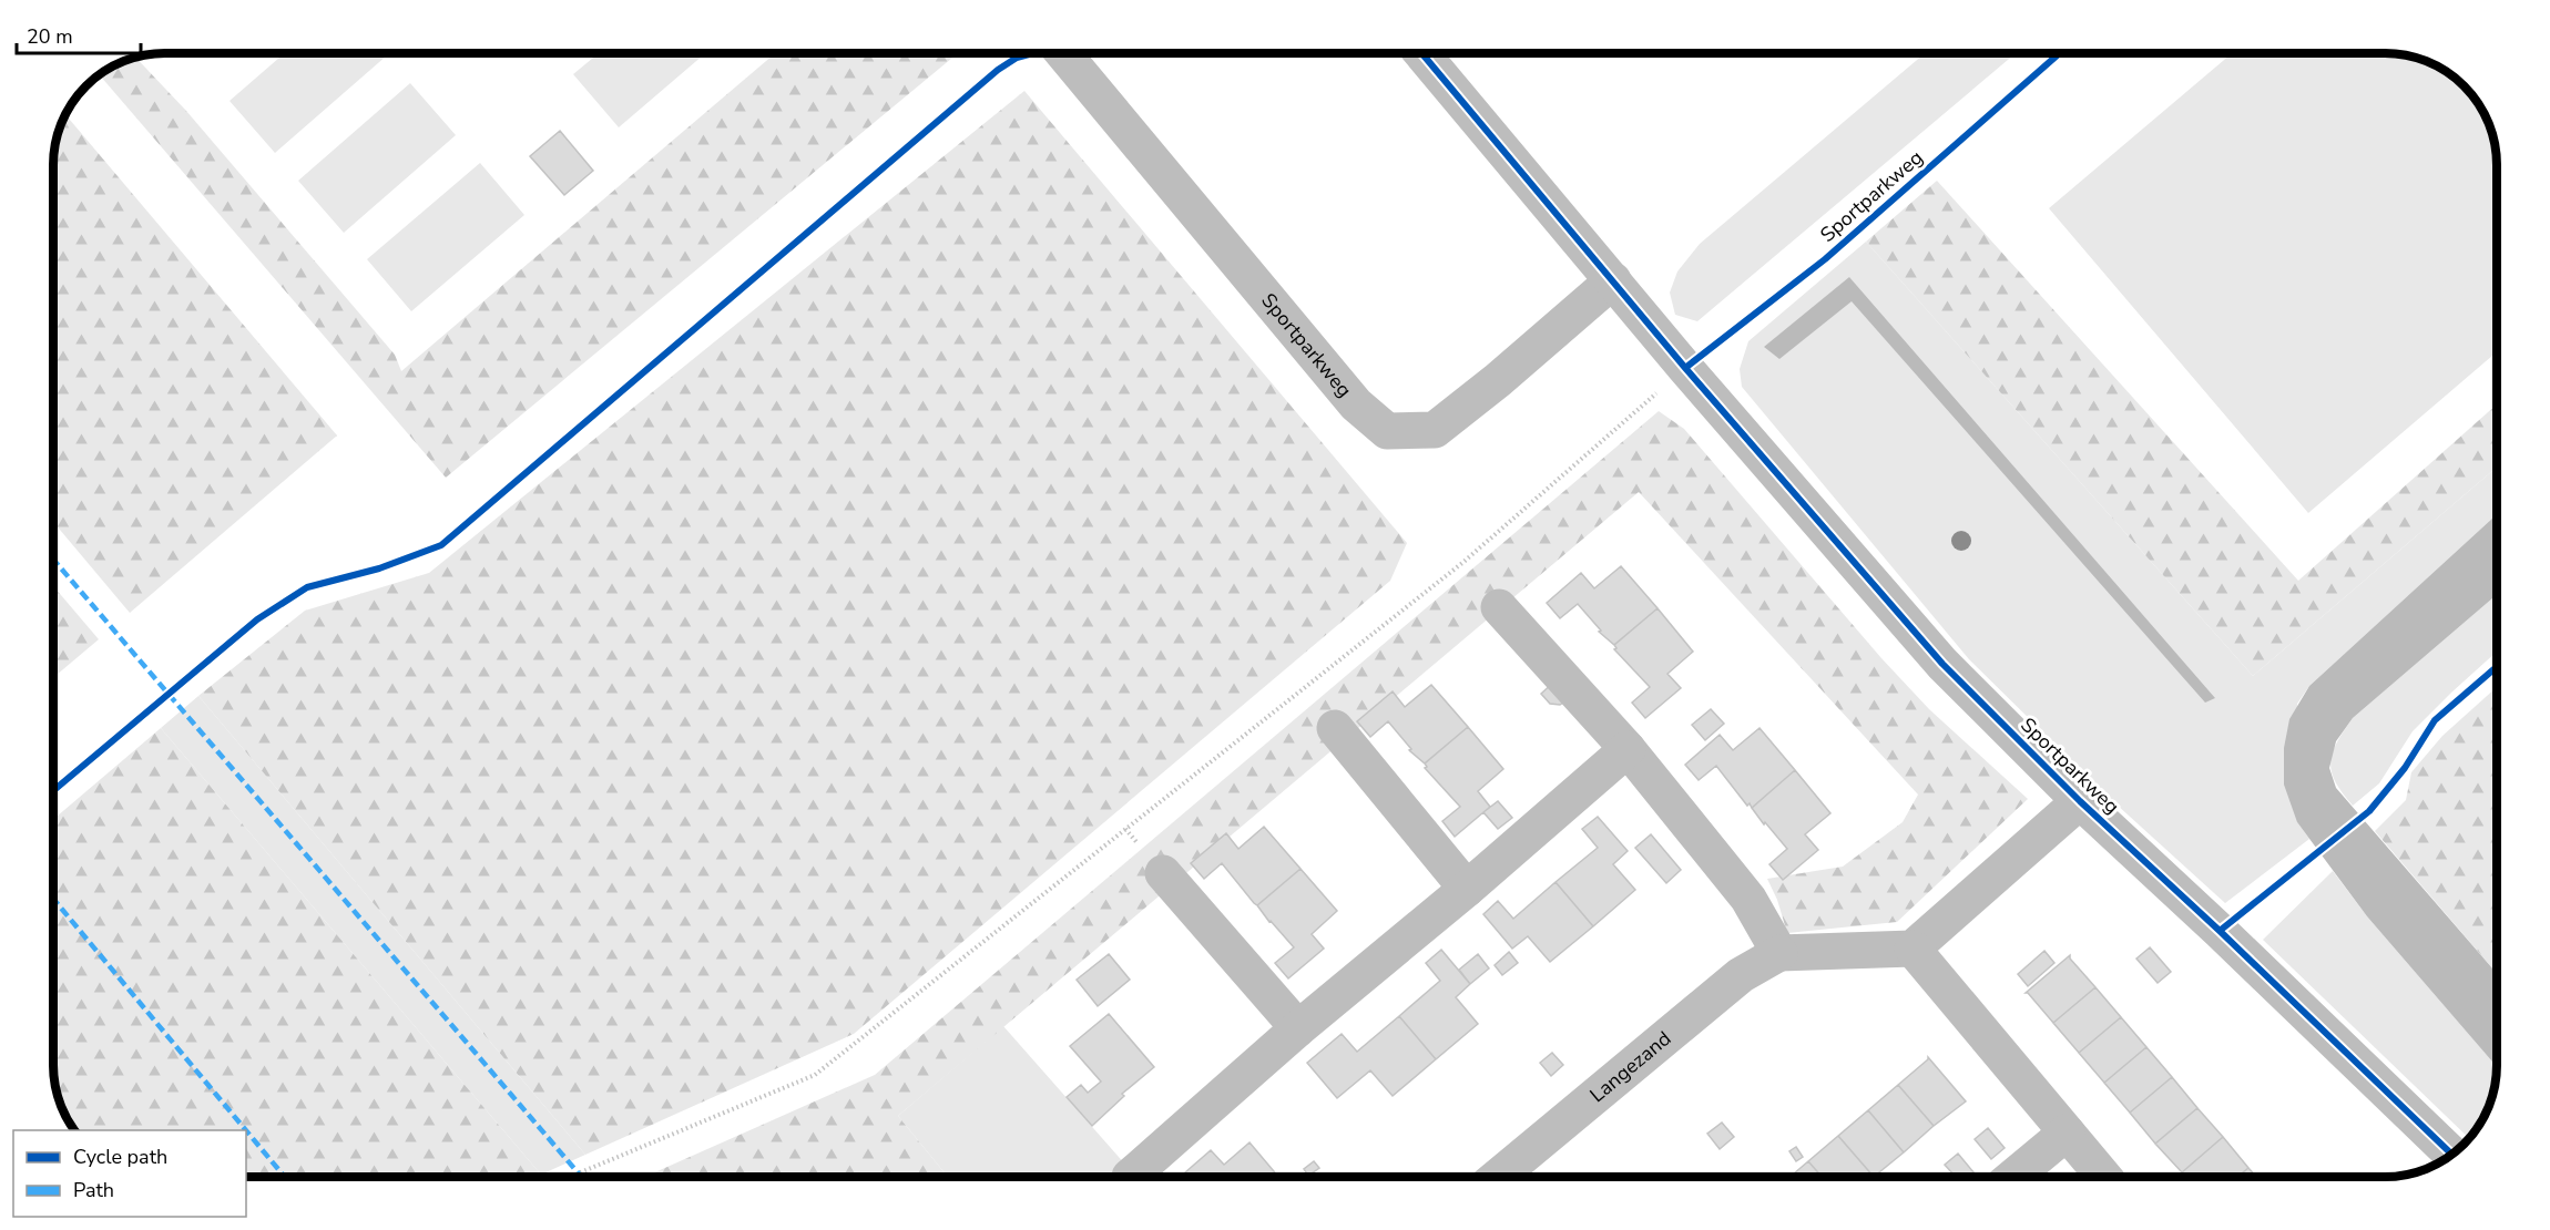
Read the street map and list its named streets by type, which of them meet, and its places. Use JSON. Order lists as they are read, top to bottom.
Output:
{
  "streets": {
    "street": ["Sportparkweg", "Langezand"]
  },
  "legend": ["Cycle path", "Path"],
  "scale_bar": "20 m"
}
